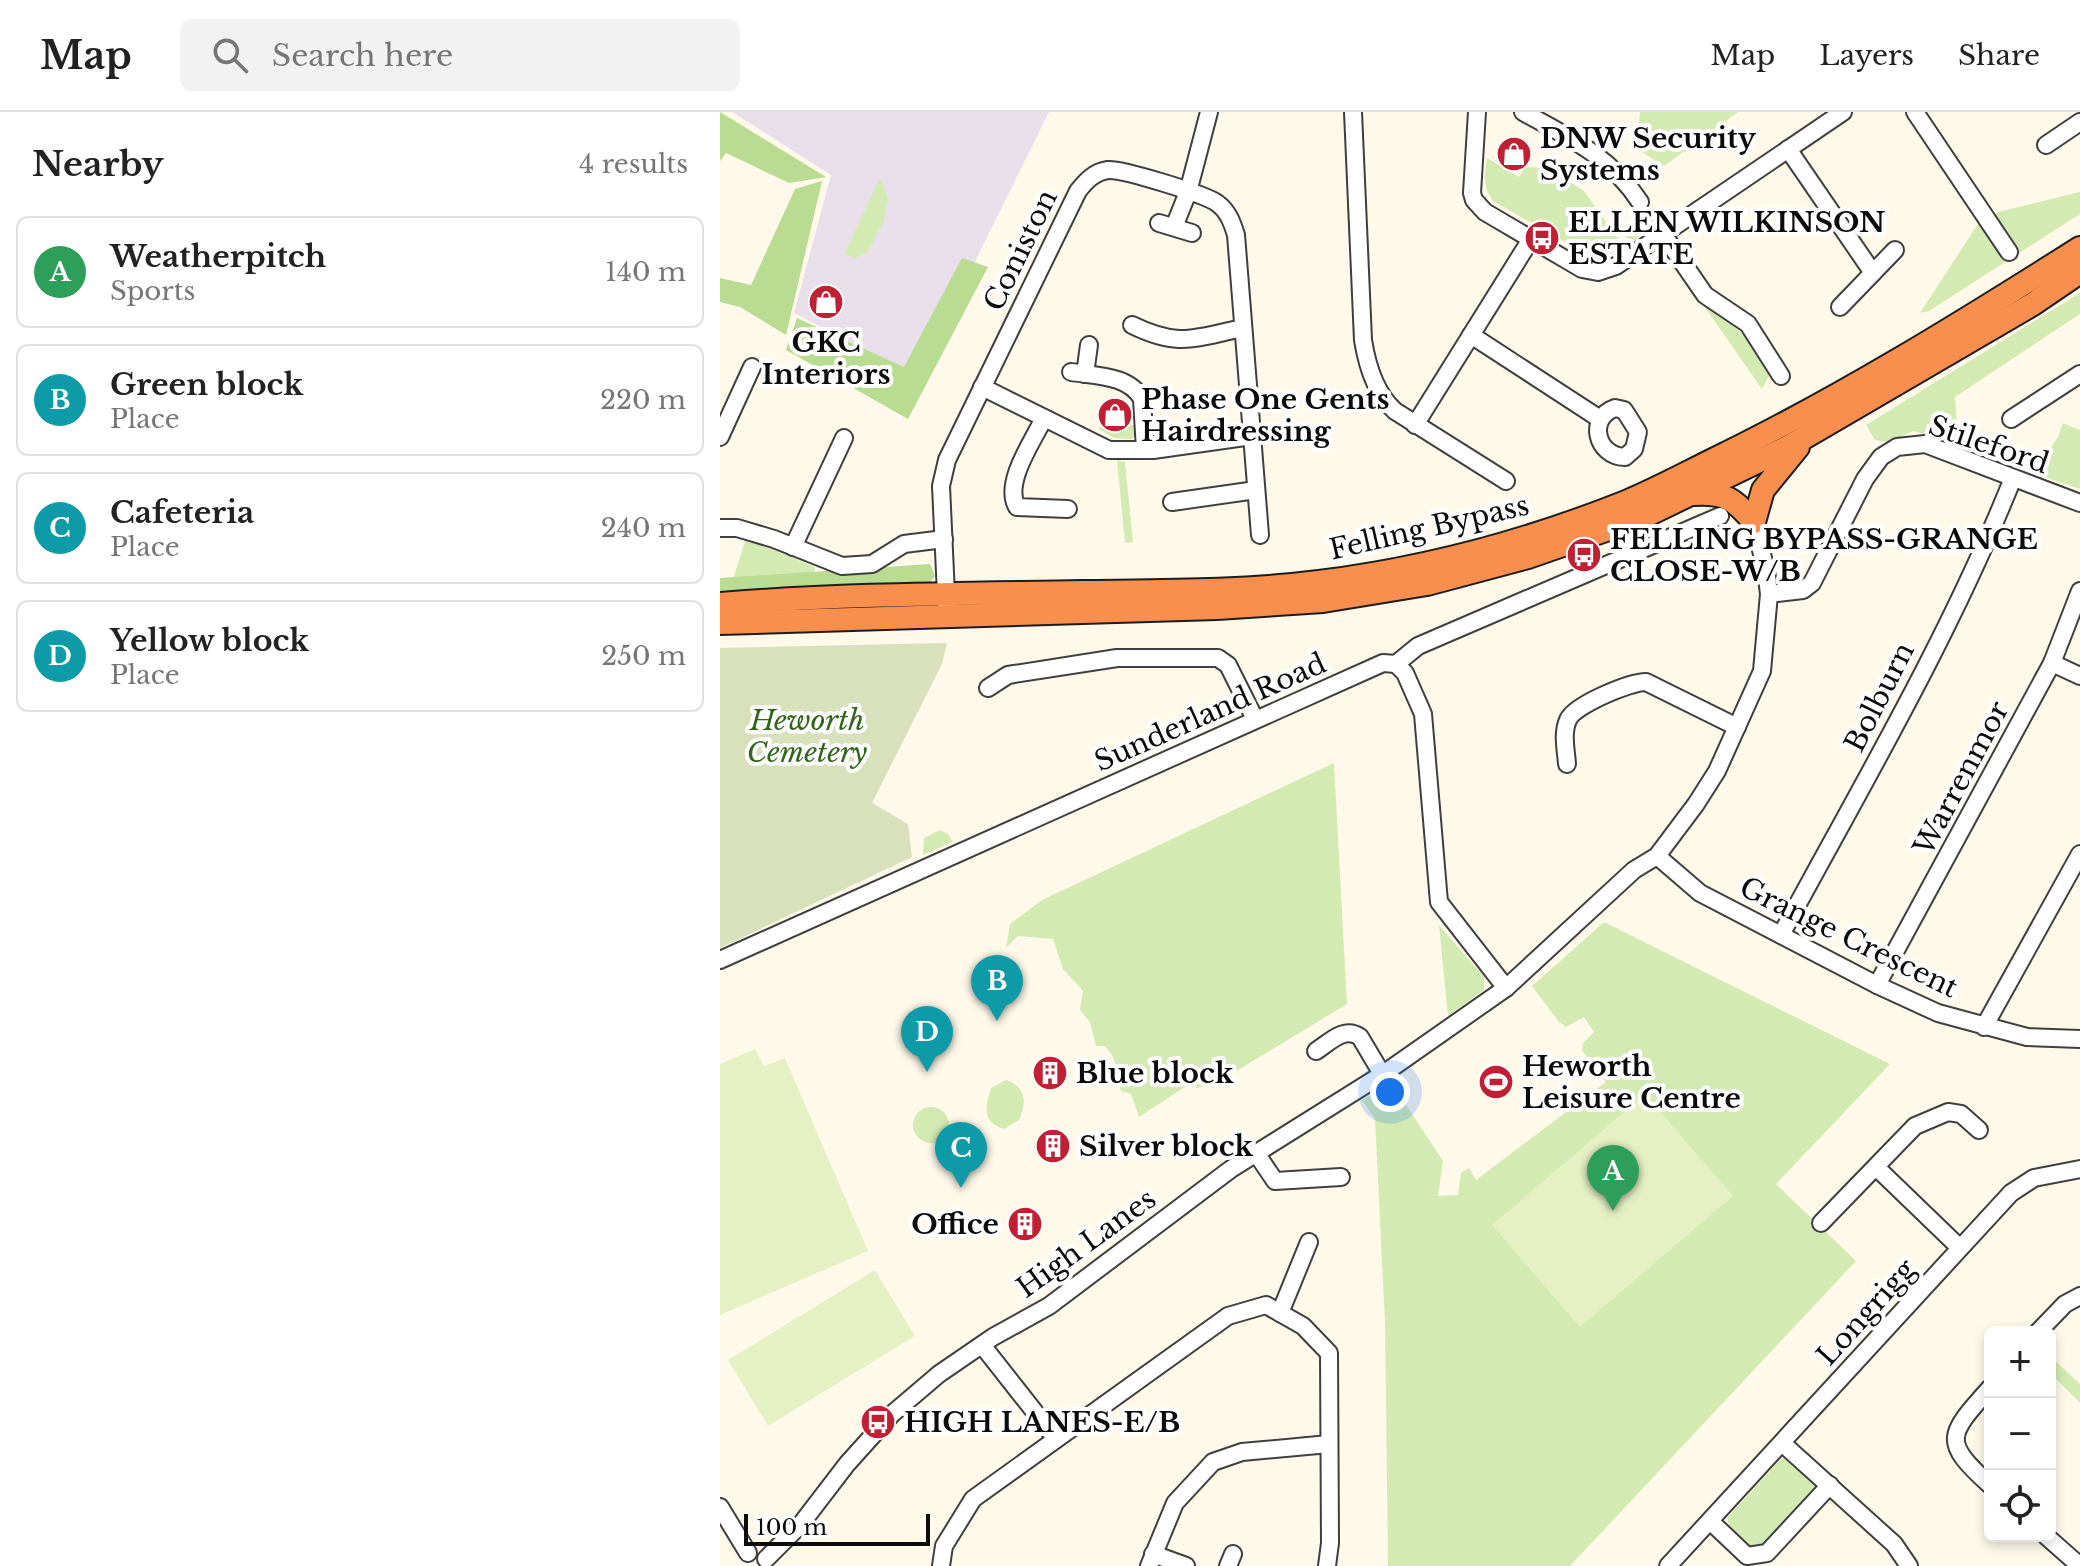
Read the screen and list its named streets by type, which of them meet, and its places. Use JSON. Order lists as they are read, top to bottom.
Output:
{
  "streets": {
    "highway": ["Felling Bypass"],
    "street": [
      "Coniston",
      "Stileford",
      "Bolburn",
      "Sunderland Road",
      "Warrenmor",
      "Grange Crescent",
      "High Lanes",
      "Longrigg"
    ]
  },
  "crossings": [
    ["Coniston", "Felling Bypass"],
    ["Stileford", "Bolburn"],
    ["Stileford", "High Lanes"],
    ["Bolburn", "Grange Crescent"],
    ["Warrenmor", "Grange Crescent"],
    ["Grange Crescent", "High Lanes"]
  ],
  "parks": ["Heworth Cemetery"],
  "places": {
    "shop": ["DNW Security Systems", "GKC Interiors", "Phase One Gents Hairdressing"],
    "bus stop": ["ELLEN WILKINSON ESTATE", "FELLING BYPASS-GRANGE CLOSE-W/B", "HIGH LANES-E/B"],
    "building": ["Blue block", "Silver block", "Office"],
    "sports": ["Heworth Leisure Centre"]
  },
  "scale_bar": "100 m",
  "page": {
    "header": "Map",
    "search": "Search here",
    "nav": ["Map", "Layers", "Share"],
    "heading": ["Nearby", "4 results"],
    "list": [
      {
        "mark": "A",
        "name": "Weatherpitch",
        "note": "Sports",
        "value": "140 m"
      },
      {
        "mark": "B",
        "name": "Green block",
        "note": "Place",
        "value": "220 m"
      },
      {
        "mark": "C",
        "name": "Cafeteria",
        "note": "Place",
        "value": "240 m"
      },
      {
        "mark": "D",
        "name": "Yellow block",
        "note": "Place",
        "value": "250 m"
      }
    ],
    "pins": [
      "B",
      "D",
      "C",
      "A"
    ],
    "map_buttons": ["+", "−"],
    "scale": "100 m"
  }
}
